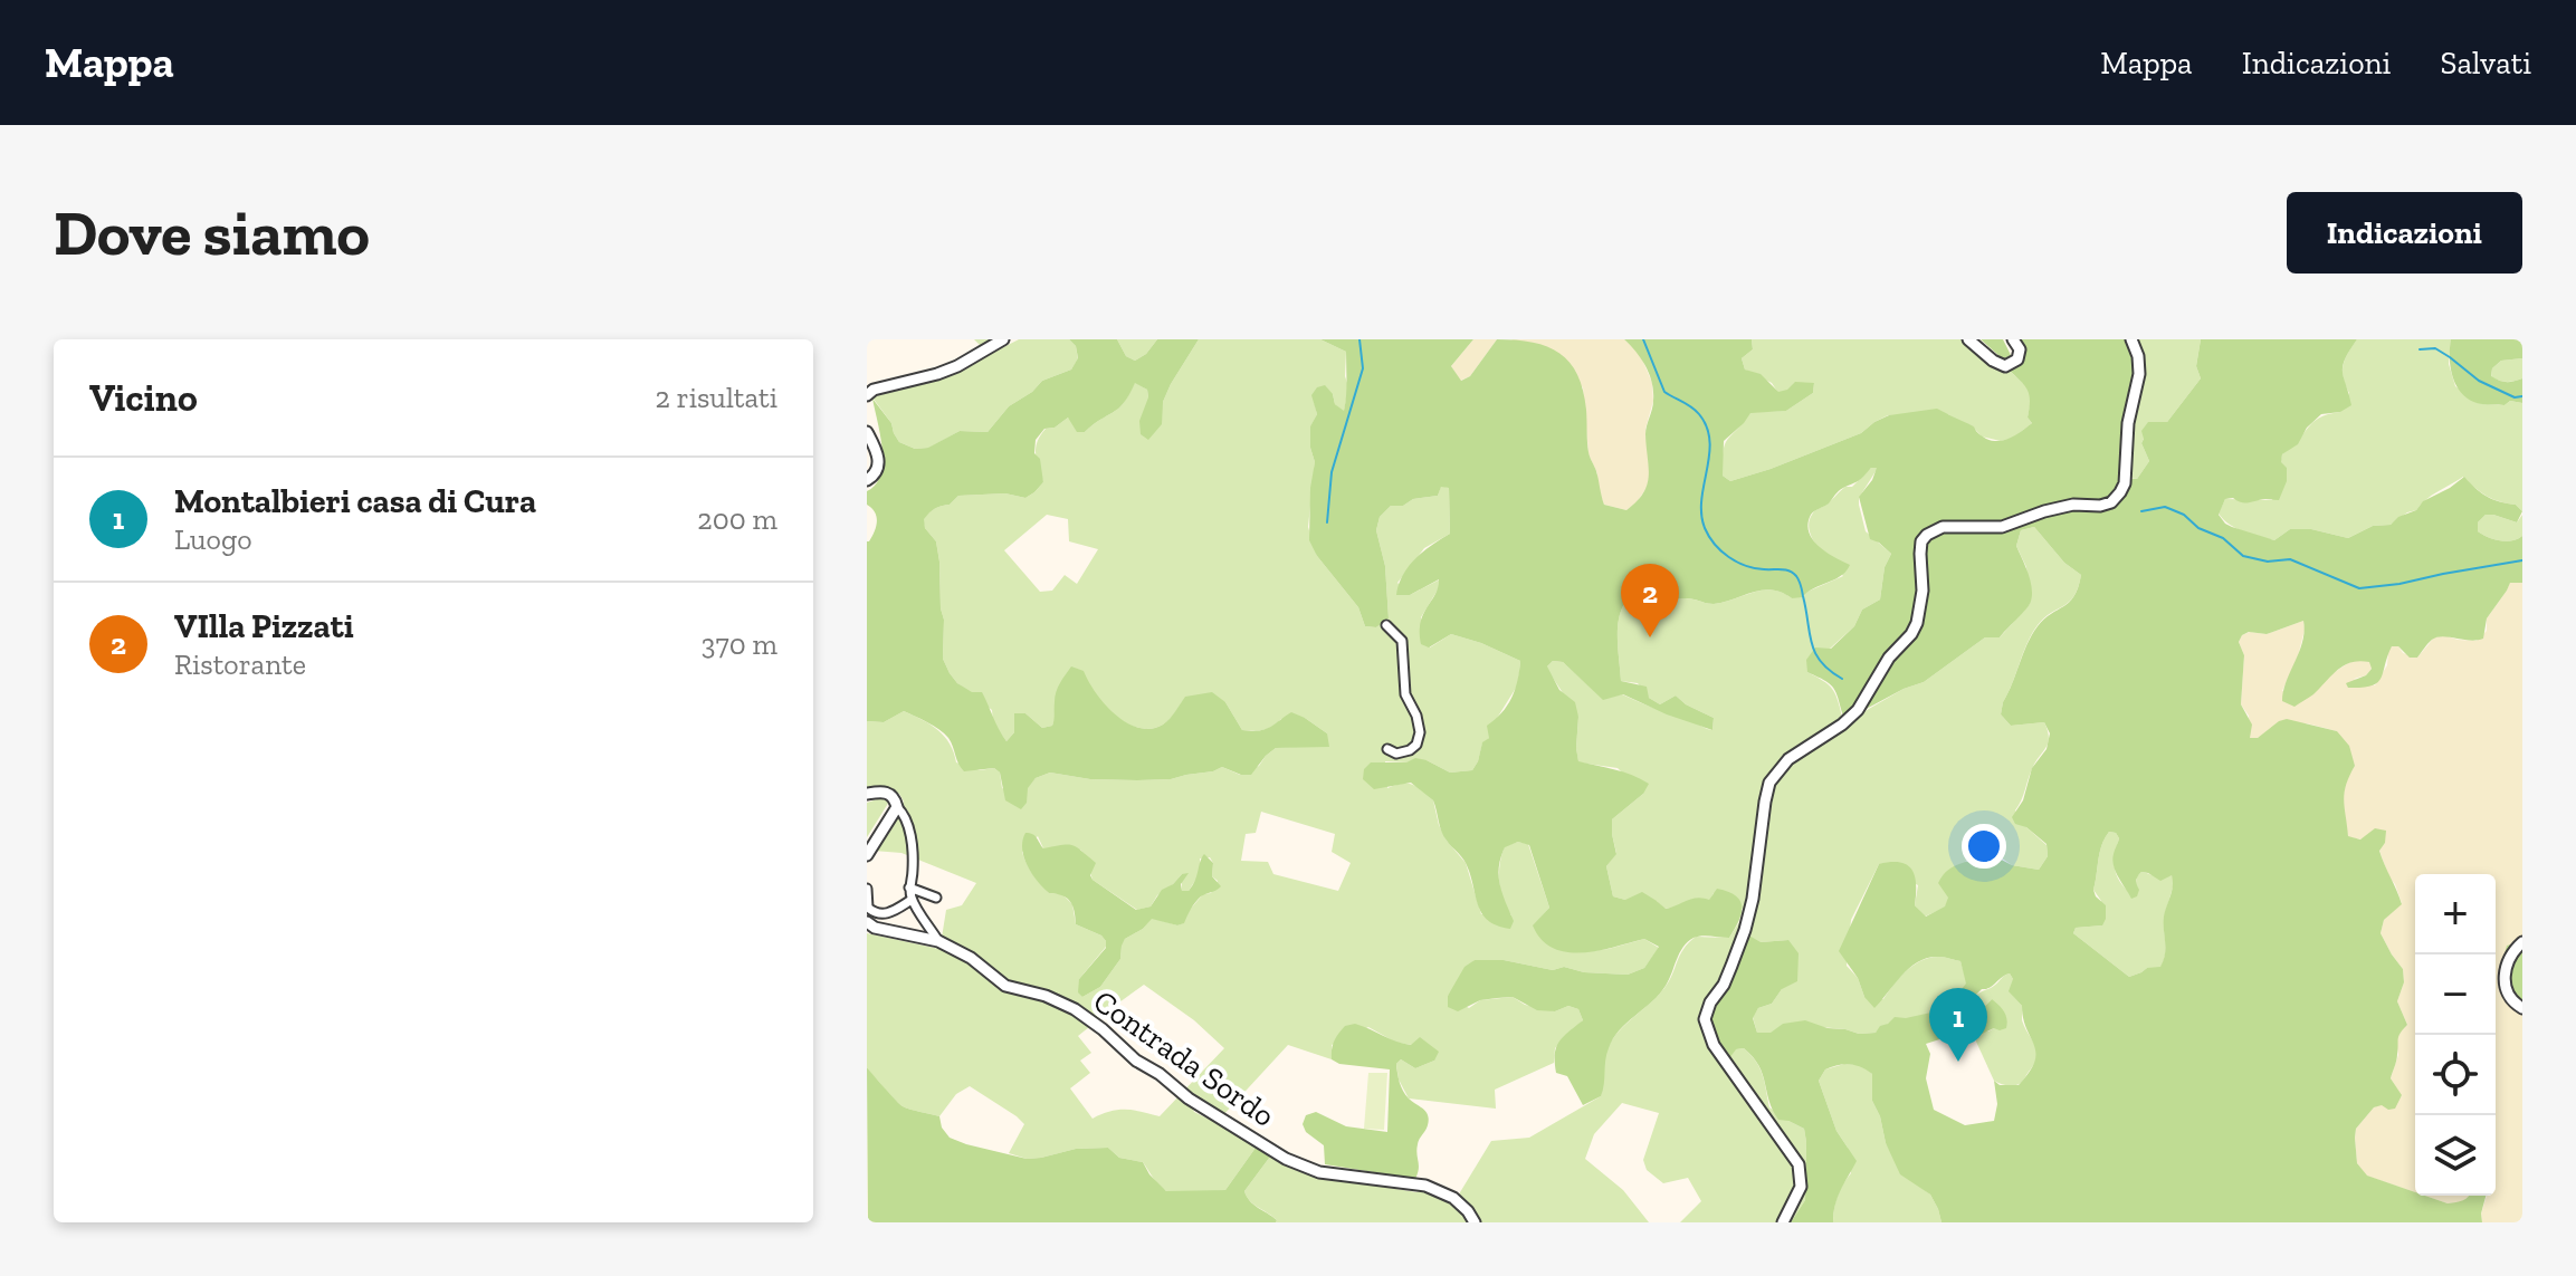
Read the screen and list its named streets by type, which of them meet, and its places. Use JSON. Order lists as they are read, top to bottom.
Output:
{
  "streets": {
    "street": ["Contrada Sordo"]
  },
  "page": {
    "header": "Mappa",
    "nav": ["Mappa", "Indicazioni", "Salvati"],
    "buttons": "Indicazioni",
    "title": "Dove siamo",
    "heading": ["Vicino", "2 risultati"],
    "list": [
      {
        "mark": "1",
        "name": "Montalbieri casa di Cura",
        "note": "Luogo",
        "value": "200 m"
      },
      {
        "mark": "2",
        "name": "VIlla Pizzati",
        "note": "Ristorante",
        "value": "370 m"
      }
    ],
    "pins": ["2", "1"],
    "map_buttons": ["+", "−"]
  }
}
